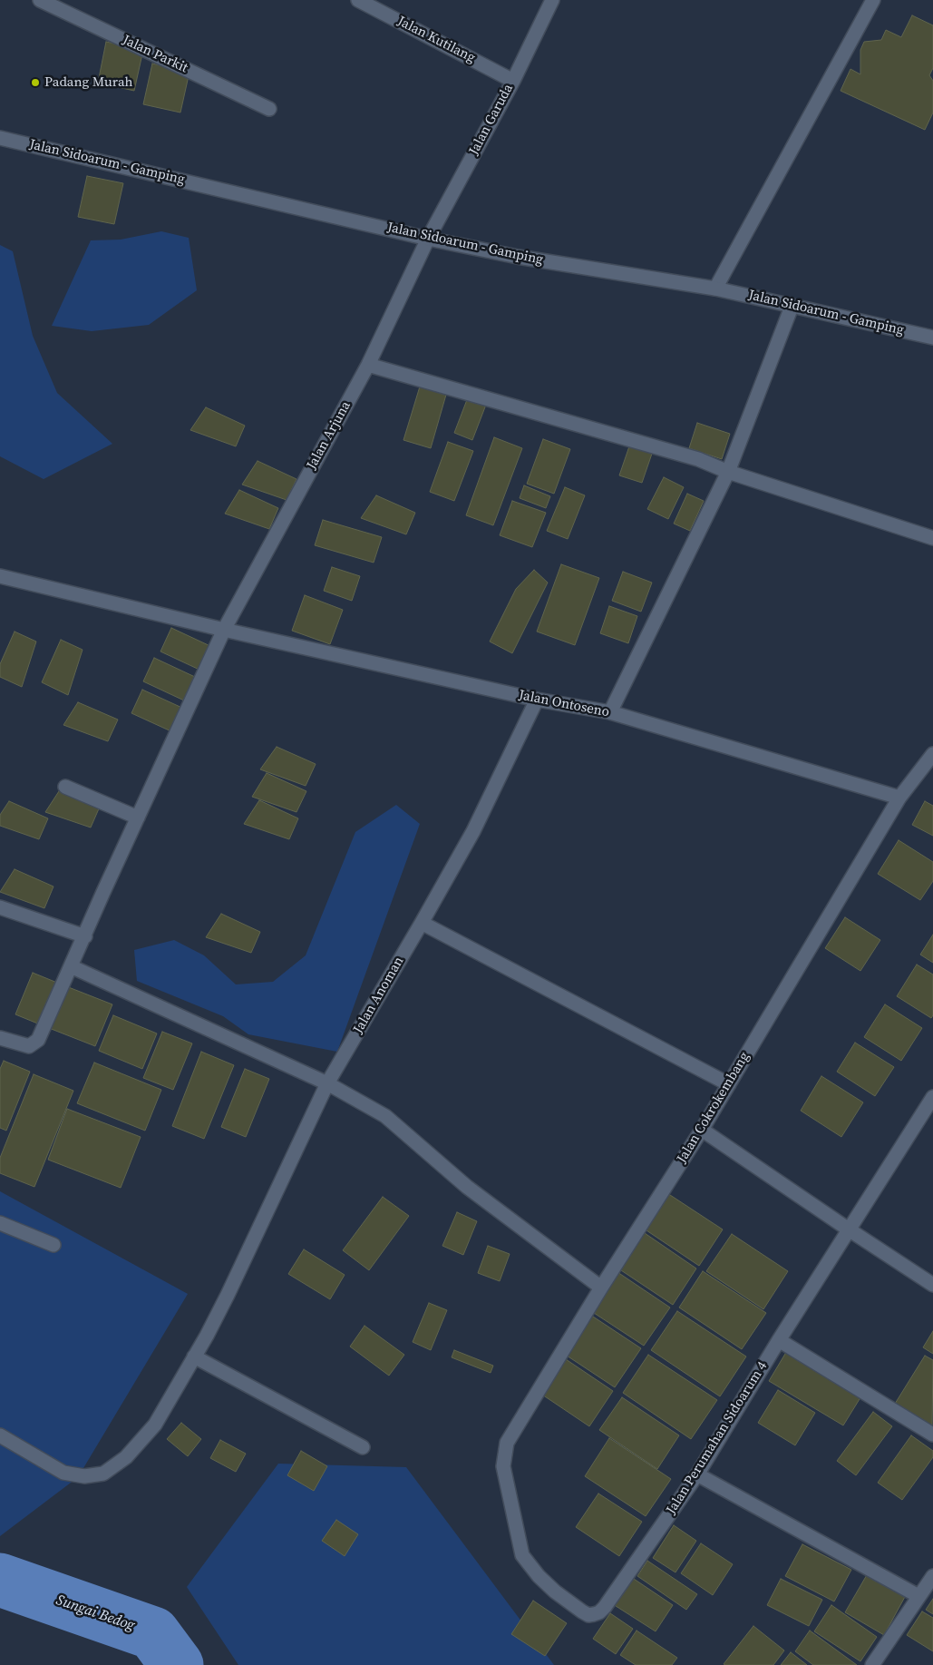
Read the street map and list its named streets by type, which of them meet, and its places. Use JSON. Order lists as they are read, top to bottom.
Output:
{
  "streets": {
    "street": [
      "Jalan Kutilang",
      "Jalan Parkit",
      "Jalan Garuda",
      "Jalan Sidoarum - Gamping",
      "Jalan Arjuna",
      "Jalan Ontoseno",
      "Jalan Anoman",
      "Jalan Cokrokembang",
      "Jalan Perumahan Sidoarum 4"
    ]
  },
  "crossings": [
    ["Jalan Kutilang", "Jalan Garuda"],
    ["Jalan Garuda", "Jalan Sidoarum - Gamping"],
    ["Jalan Garuda", "Jalan Arjuna"],
    ["Jalan Sidoarum - Gamping", "Jalan Arjuna"],
    ["Jalan Arjuna", "Jalan Ontoseno"],
    ["Jalan Ontoseno", "Jalan Anoman"],
    ["Jalan Ontoseno", "Jalan Cokrokembang"],
    ["Jalan Cokrokembang", "Jalan Perumahan Sidoarum 4"]
  ],
  "water": ["Sungai Bedog"],
  "places": ["Padang Murah"]
}
